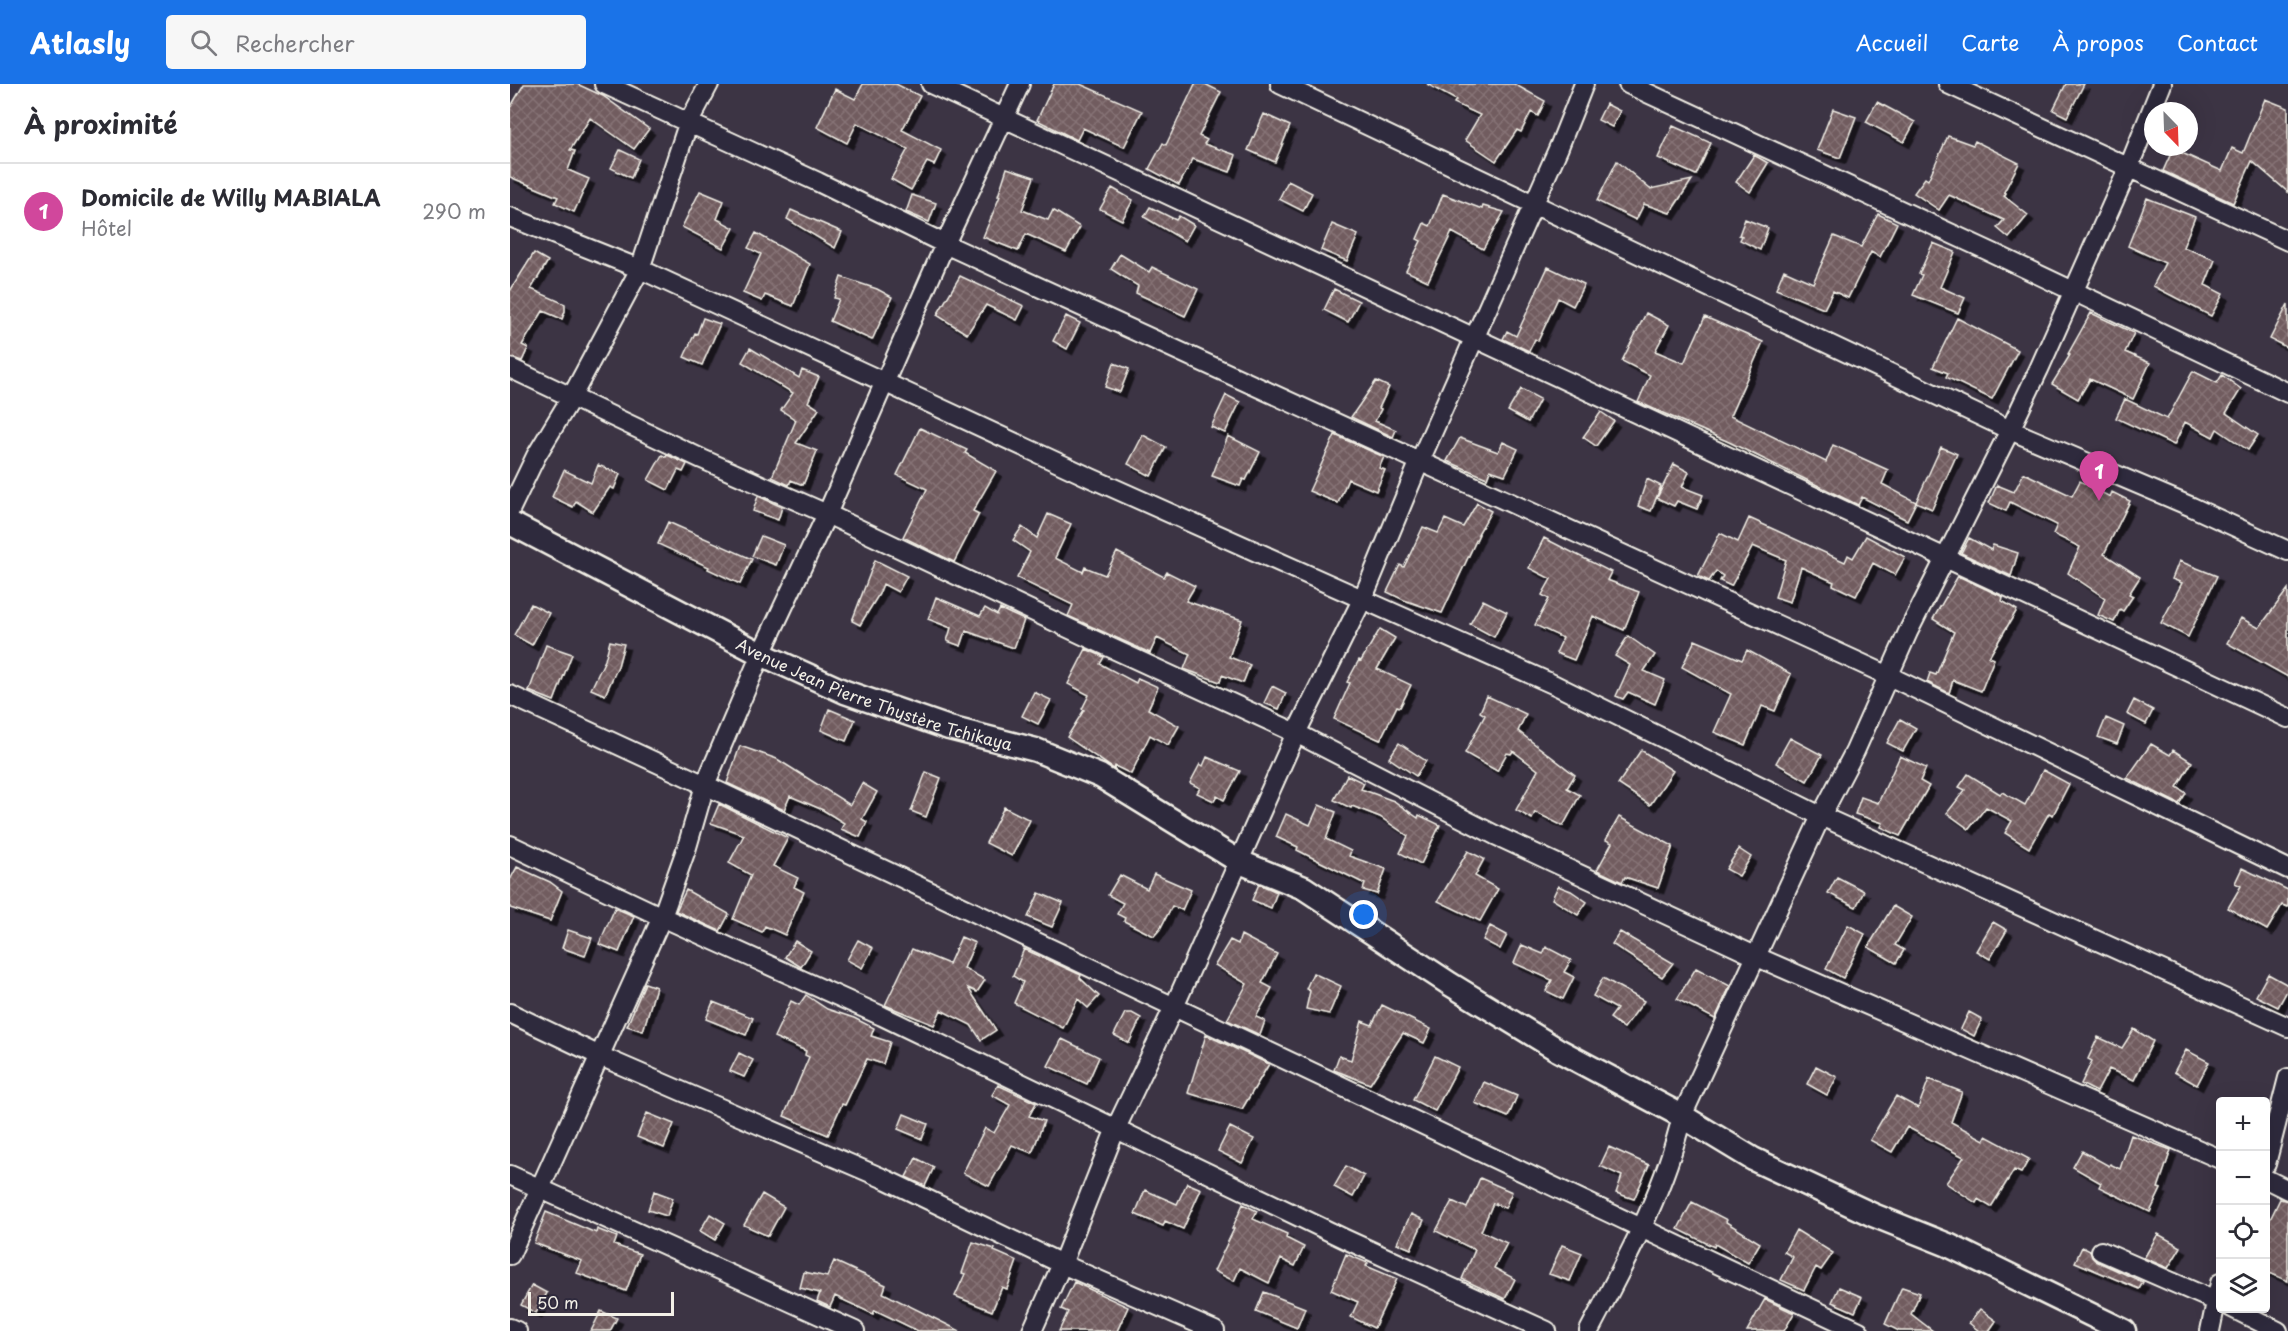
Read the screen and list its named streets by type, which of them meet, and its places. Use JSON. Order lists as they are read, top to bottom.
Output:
{
  "streets": {
    "street": ["Avenue Jean Pierre Thystère Tchikaya"]
  },
  "scale_bar": "50 m",
  "north": "bottom right",
  "page": {
    "header": "Atlasly",
    "search": "Rechercher",
    "nav": [
      "Accueil",
      "Carte",
      "À propos",
      "Contact"
    ],
    "heading": "À proximité",
    "list": [
      {
        "mark": "1",
        "name": "Domicile de Willy MABIALA",
        "note": "Hôtel",
        "value": "290 m"
      }
    ],
    "pins": "1",
    "map_buttons": ["+", "−"],
    "scale": "50 m"
  }
}
